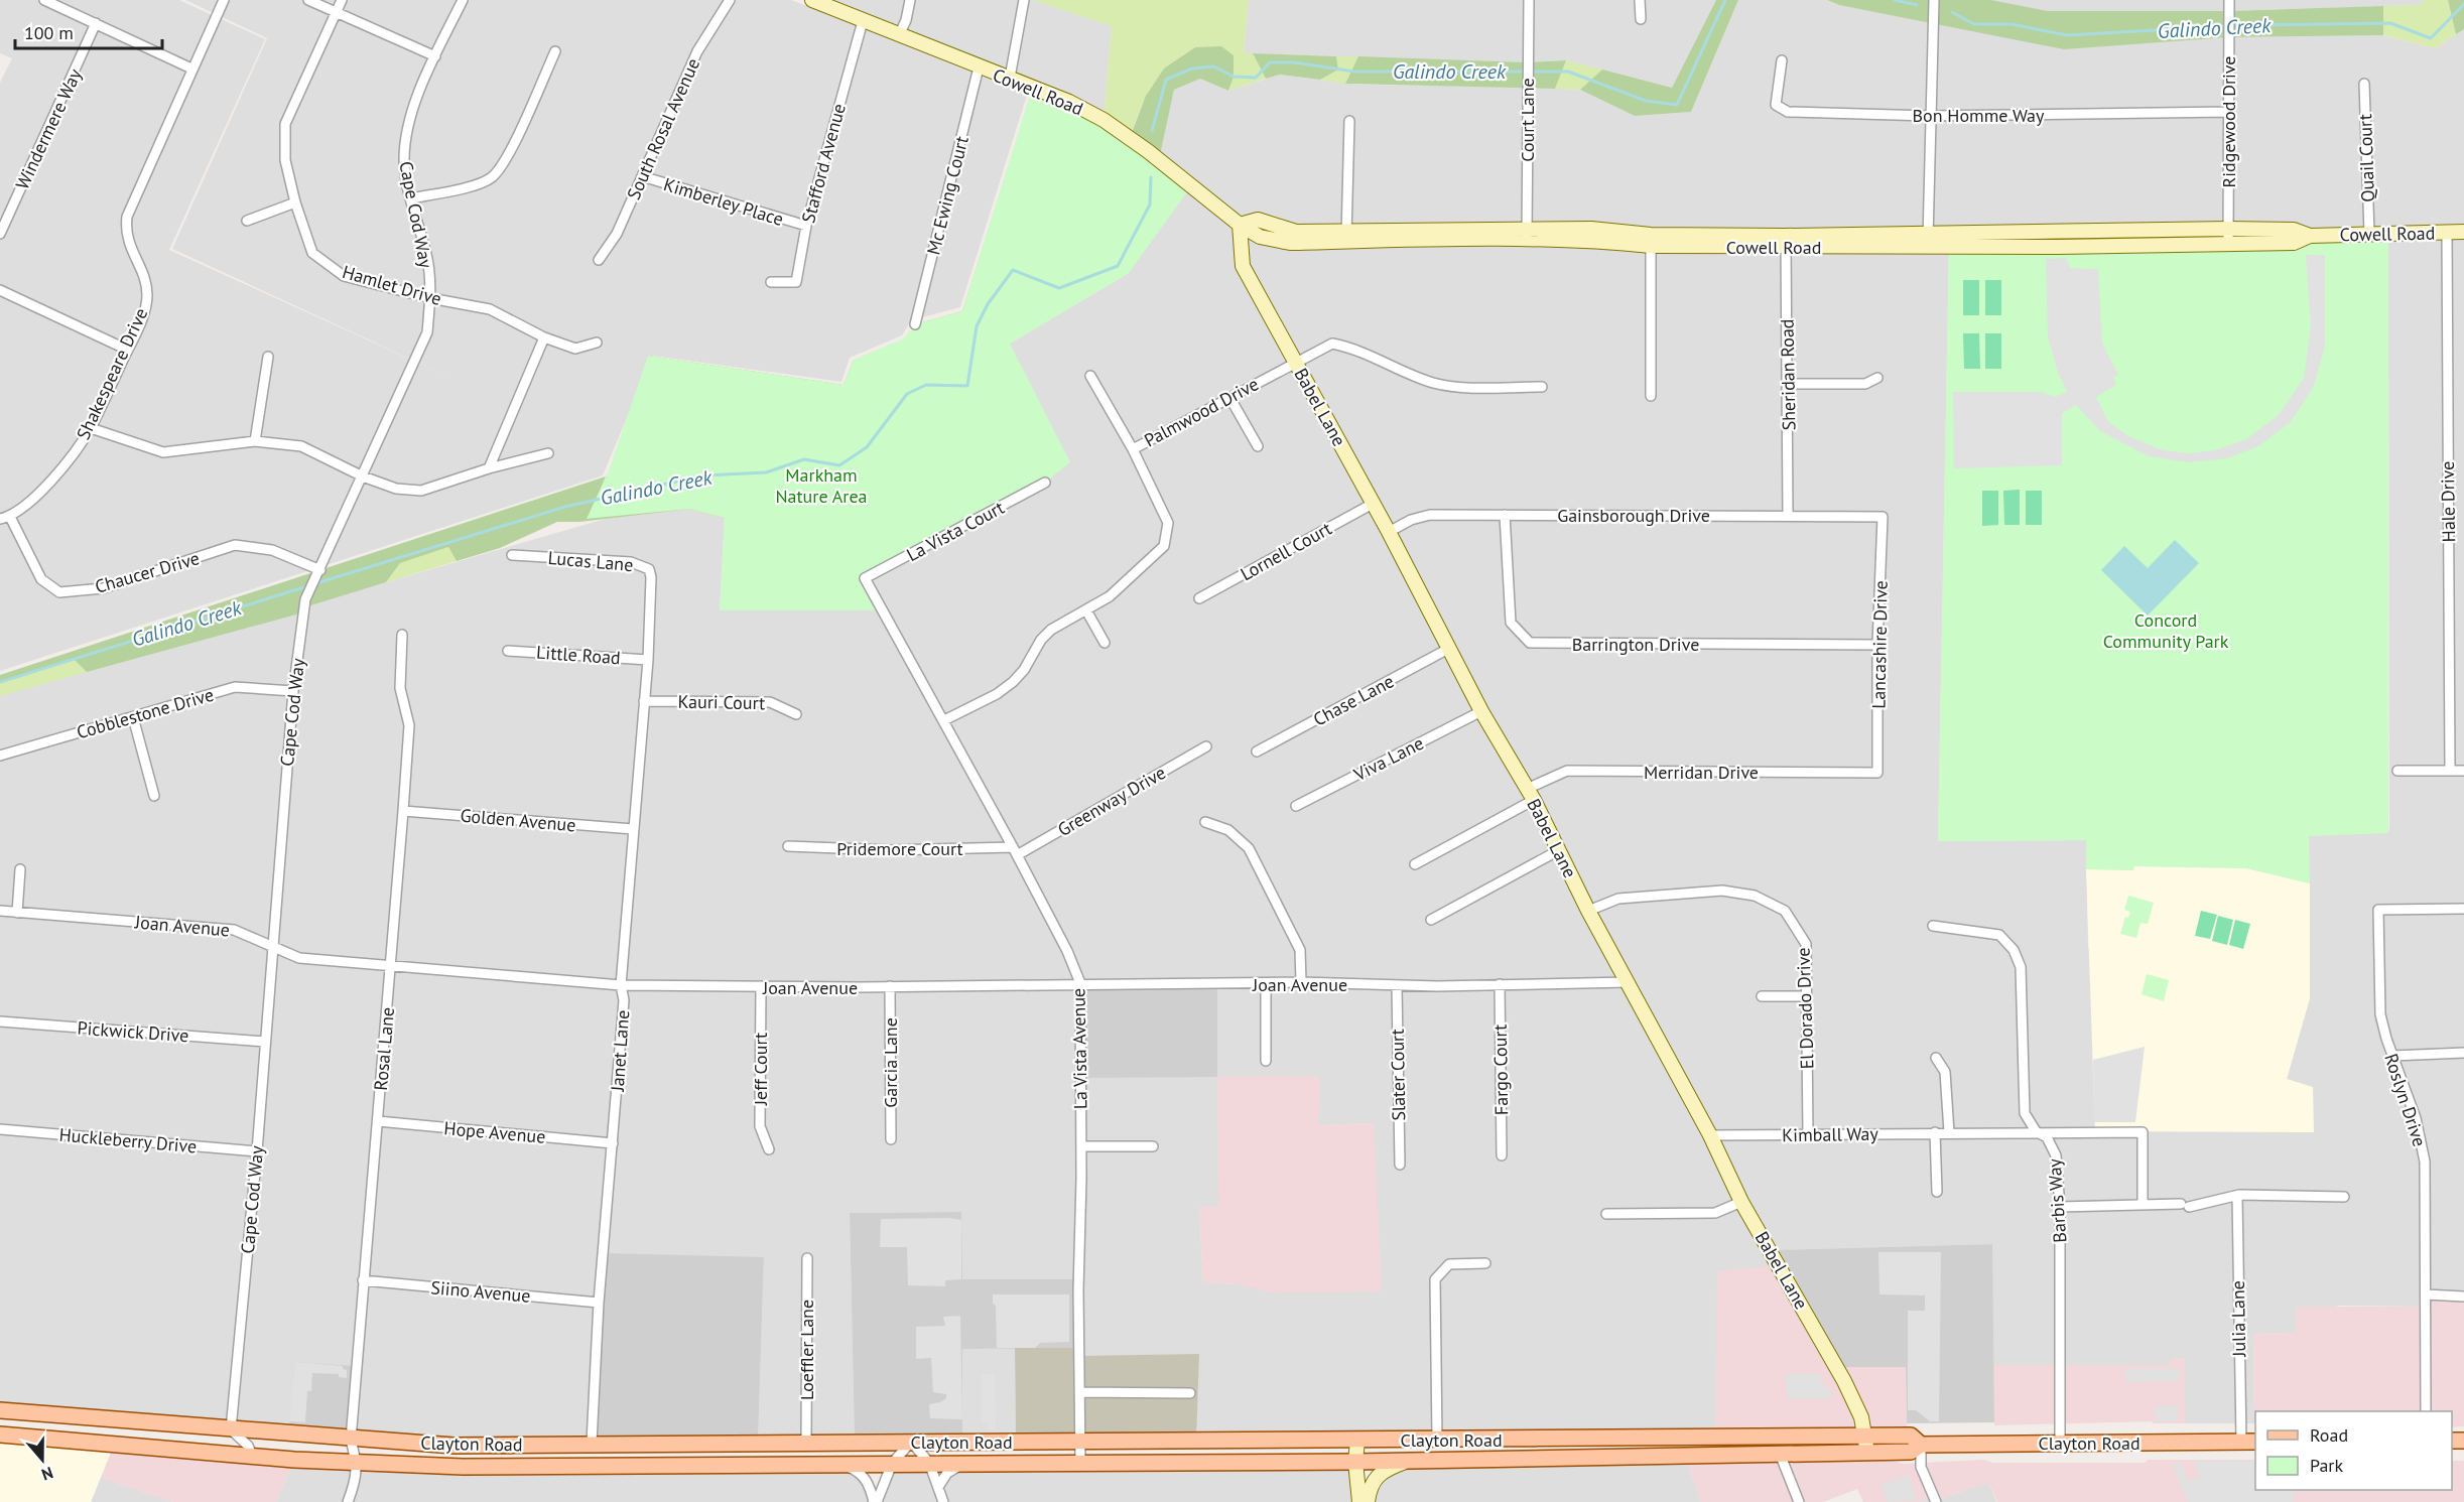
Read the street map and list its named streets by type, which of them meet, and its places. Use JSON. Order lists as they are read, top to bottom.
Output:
{
  "streets": {
    "main road": ["Clayton Road"],
    "street": [
      "Cowell Road",
      "Bon Homme Way",
      "Court Lane",
      "Ridgewood Drive",
      "Windermere Way",
      "South Rosal Avenue",
      "Quail Court",
      "Stafford Avenue",
      "Mc Ewing Court",
      "Kimberley Place",
      "Cape Cod Way",
      "Hamlet Drive",
      "Shakespeare Drive",
      "Sheridan Road",
      "Babel Lane",
      "Palmwood Drive",
      "Hale Drive",
      "Gainsborough Drive",
      "La Vista Court",
      "Lornell Court",
      "Lucas Lane",
      "Chaucer Drive",
      "Barrington Drive",
      "Lancashire Drive",
      "Little Road",
      "Chase Lane",
      "Kauri Court",
      "Cobblestone Drive",
      "Viva Lane",
      "Merridan Drive",
      "Greenway Drive",
      "Golden Avenue",
      "Pridemore Court",
      "Joan Avenue",
      "El Dorado Drive",
      "Pickwick Drive",
      "Rosal Lane",
      "La Vista Avenue",
      "Janet Lane",
      "Garcia Lane",
      "Jeff Court",
      "Fargo Court",
      "Slater Court",
      "Roslyn Drive",
      "Hope Avenue",
      "Kimball Way",
      "Huckleberry Drive",
      "Barbis Way",
      "Siino Avenue",
      "Julia Lane",
      "Loeffler Lane"
    ]
  },
  "crossings": [
    ["Cowell Road", "Court Lane"],
    ["Cowell Road", "Ridgewood Drive"],
    ["Cowell Road", "Quail Court"],
    ["Cowell Road", "Stafford Avenue"],
    ["Cowell Road", "Mc Ewing Court"],
    ["Cowell Road", "Sheridan Road"],
    ["Cowell Road", "Babel Lane"],
    ["Cowell Road", "Hale Drive"],
    ["Bon Homme Way", "Ridgewood Drive"],
    ["South Rosal Avenue", "Kimberley Place"],
    ["Stafford Avenue", "Kimberley Place"],
    ["Cape Cod Way", "Hamlet Drive"],
    ["Cape Cod Way", "Chaucer Drive"],
    ["Cape Cod Way", "Cobblestone Drive"],
    ["Cape Cod Way", "Joan Avenue"],
    ["Cape Cod Way", "Pickwick Drive"],
    ["Cape Cod Way", "Huckleberry Drive"],
    ["Cape Cod Way", "Clayton Road"],
    ["Shakespeare Drive", "Chaucer Drive"],
    ["Sheridan Road", "Gainsborough Drive"],
    ["Babel Lane", "Palmwood Drive"],
    ["Babel Lane", "Gainsborough Drive"],
    ["Babel Lane", "Lornell Court"],
    ["Babel Lane", "Chase Lane"],
    ["Babel Lane", "Viva Lane"],
    ["Babel Lane", "Merridan Drive"],
    ["Babel Lane", "Joan Avenue"],
    ["Babel Lane", "El Dorado Drive"],
    ["Babel Lane", "Kimball Way"],
    ["Babel Lane", "Clayton Road"],
    ["Palmwood Drive", "La Vista Avenue"],
    ["Gainsborough Drive", "Barrington Drive"],
    ["Gainsborough Drive", "Lancashire Drive"],
    ["La Vista Court", "La Vista Avenue"],
    ["Lucas Lane", "Little Road"],
    ["Lucas Lane", "Janet Lane"],
    ["Barrington Drive", "Lancashire Drive"],
    ["Lancashire Drive", "Merridan Drive"],
    ["Little Road", "Janet Lane"],
    ["Kauri Court", "Janet Lane"],
    ["Greenway Drive", "Pridemore Court"],
    ["Greenway Drive", "La Vista Avenue"],
    ["Golden Avenue", "Rosal Lane"],
    ["Golden Avenue", "Janet Lane"],
    ["Pridemore Court", "La Vista Avenue"],
    ["Joan Avenue", "Rosal Lane"],
    ["Joan Avenue", "La Vista Avenue"],
    ["Joan Avenue", "Janet Lane"],
    ["Joan Avenue", "Garcia Lane"],
    ["Joan Avenue", "Jeff Court"],
    ["Joan Avenue", "Fargo Court"],
    ["Joan Avenue", "Slater Court"],
    ["El Dorado Drive", "Kimball Way"],
    ["Rosal Lane", "Hope Avenue"],
    ["Rosal Lane", "Siino Avenue"],
    ["Rosal Lane", "Clayton Road"],
    ["La Vista Avenue", "Clayton Road"],
    ["Janet Lane", "Hope Avenue"],
    ["Janet Lane", "Siino Avenue"],
    ["Janet Lane", "Clayton Road"],
    ["Kimball Way", "Barbis Way"],
    ["Barbis Way", "Clayton Road"],
    ["Julia Lane", "Clayton Road"],
    ["Loeffler Lane", "Clayton Road"]
  ],
  "water": ["Galindo Creek"],
  "parks": ["Markham Nature Area", "Concord Community Park"],
  "legend": ["Road", "Park"],
  "scale_bar": "100 m",
  "north": "bottom"
}
